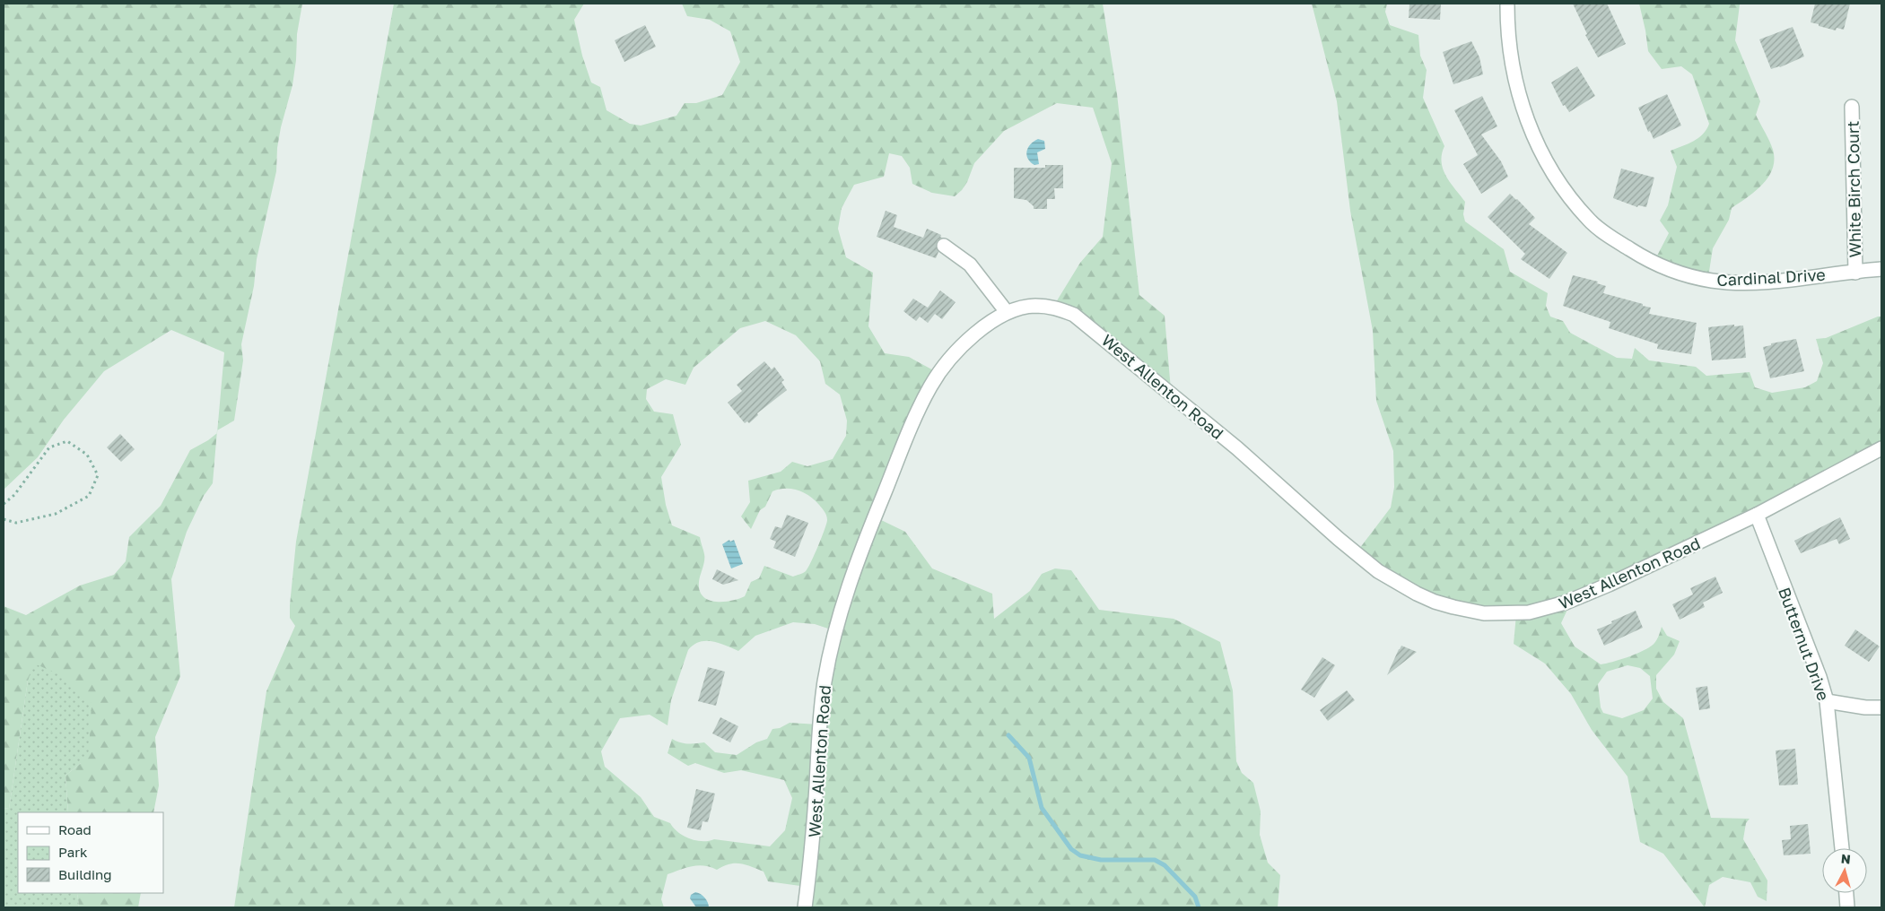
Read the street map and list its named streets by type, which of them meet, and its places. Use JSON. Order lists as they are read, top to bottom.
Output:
{
  "streets": {
    "street": [
      "White Birch Court",
      "Cardinal Drive",
      "West Allenton Road",
      "Butternut Drive"
    ]
  },
  "crossings": [
    ["White Birch Court", "Cardinal Drive"],
    ["West Allenton Road", "Butternut Drive"]
  ],
  "legend": ["Road", "Park", "Building"],
  "north": "top"
}
